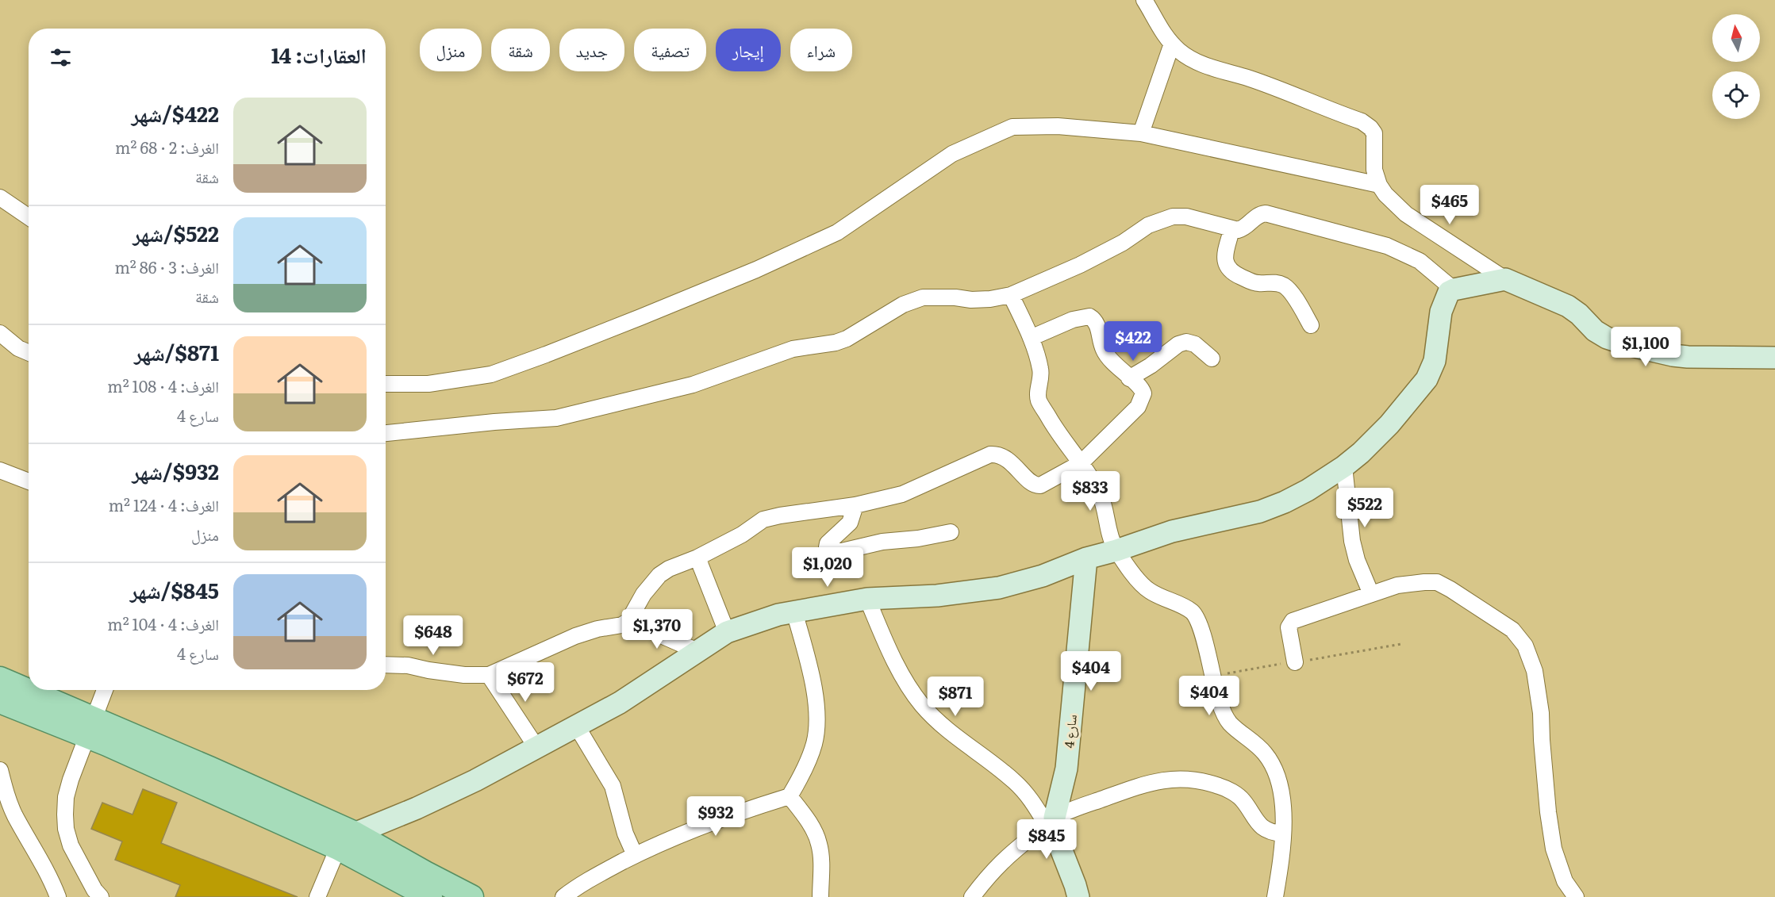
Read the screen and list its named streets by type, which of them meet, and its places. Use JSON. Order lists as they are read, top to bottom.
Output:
{
  "streets": {
    "main road": ["سارع 4"]
  },
  "north": "top",
  "page": {
    "chip": [
      "شراء",
      "إيجار",
      "تصفية",
      "جديد",
      "شقة",
      "منزل"
    ],
    "heading": "العقارات: 14",
    "list": [
      {
        "name": "$422/شهر",
        "note": "الغرف: 2 · 68 m² · شقة"
      },
      {
        "name": "$522/شهر",
        "note": "الغرف: 3 · 86 m² · شقة"
      },
      {
        "name": "$871/شهر",
        "note": "الغرف: 4 · 108 m² · سارع 4"
      },
      {
        "name": "$932/شهر",
        "note": "الغرف: 4 · 124 m² · منزل"
      },
      {
        "name": "$845/شهر",
        "note": "الغرف: 4 · 104 m² · سارع 4"
      }
    ],
    "price": [
      "$465",
      "$422",
      "$1,100",
      "$833",
      "$522",
      "$1,020",
      "$1,370",
      "$648",
      "$404",
      "$672",
      "$404",
      "$871",
      "$932",
      "$845"
    ]
  }
}
